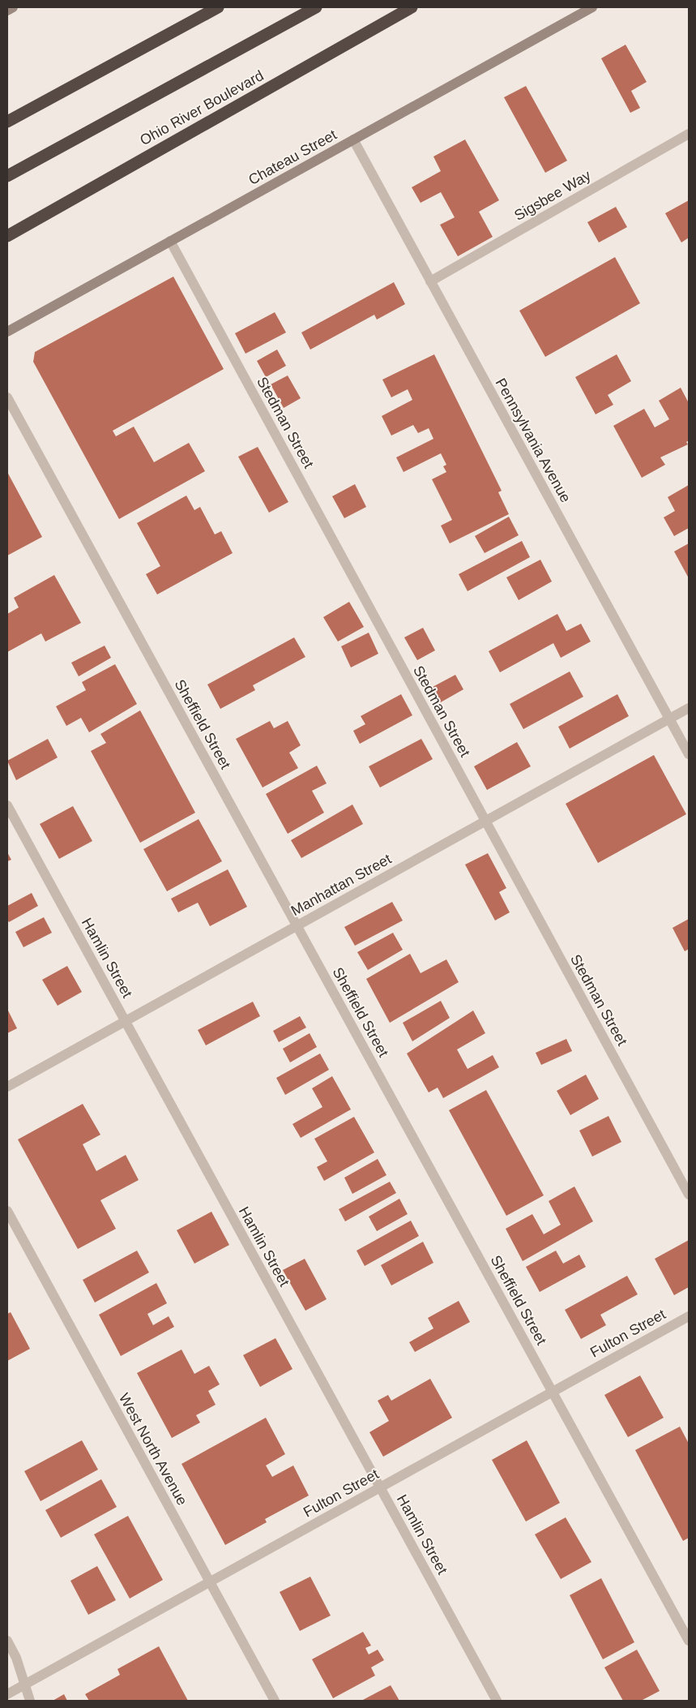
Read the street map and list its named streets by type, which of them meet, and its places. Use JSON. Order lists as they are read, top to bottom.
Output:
{
  "streets": {
    "highway": ["Ohio River Boulevard"],
    "main road": ["Chateau Street"],
    "street": [
      "Sigsbee Way",
      "Stedman Street",
      "Pennsylvania Avenue",
      "Sheffield Street",
      "Manhattan Street",
      "Hamlin Street",
      "Fulton Street",
      "West North Avenue"
    ]
  },
  "crossings": [
    ["Chateau Street", "Stedman Street"],
    ["Chateau Street", "Pennsylvania Avenue"],
    ["Sigsbee Way", "Pennsylvania Avenue"],
    ["Stedman Street", "Manhattan Street"],
    ["Pennsylvania Avenue", "Manhattan Street"],
    ["Sheffield Street", "Manhattan Street"],
    ["Sheffield Street", "Fulton Street"],
    ["Manhattan Street", "Hamlin Street"],
    ["Hamlin Street", "Fulton Street"],
    ["Fulton Street", "West North Avenue"]
  ]
}
